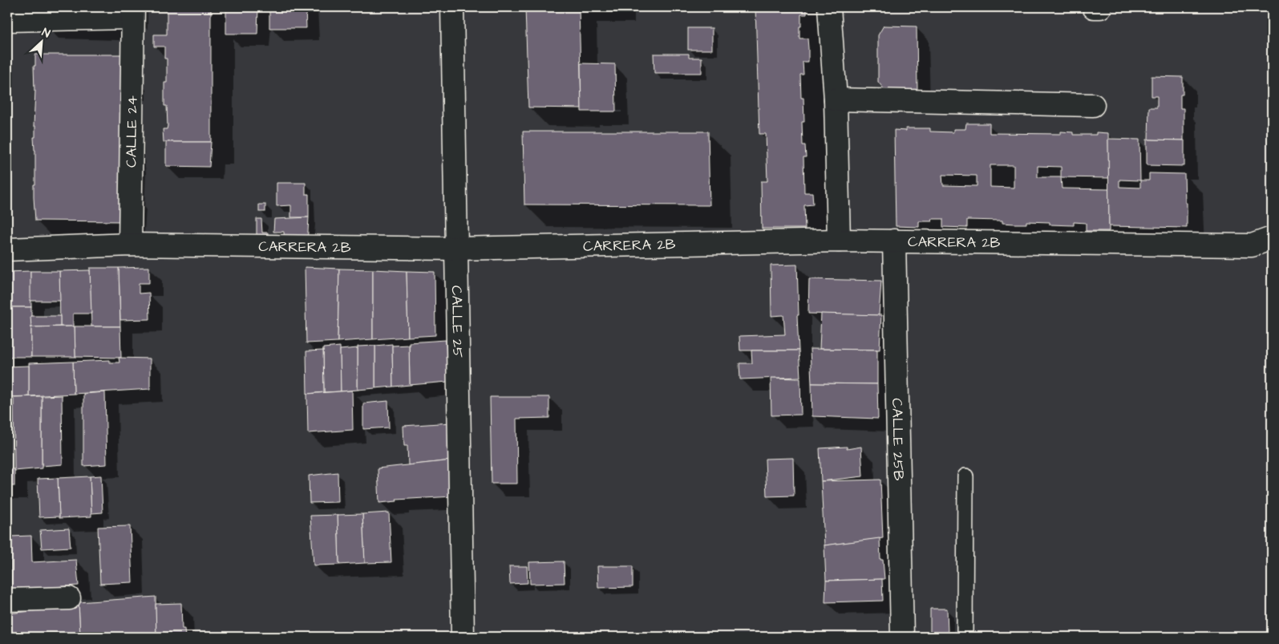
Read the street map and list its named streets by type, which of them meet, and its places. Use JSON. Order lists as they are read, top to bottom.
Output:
{
  "streets": {
    "street": [
      "CALLE 24",
      "CARRERA 2B",
      "CALLE 25",
      "CALLE 25B"
    ]
  },
  "crossings": [
    ["CALLE 24", "CARRERA 2B"],
    ["CARRERA 2B", "CALLE 25"],
    ["CARRERA 2B", "CALLE 25B"]
  ],
  "north": "top right"
}
